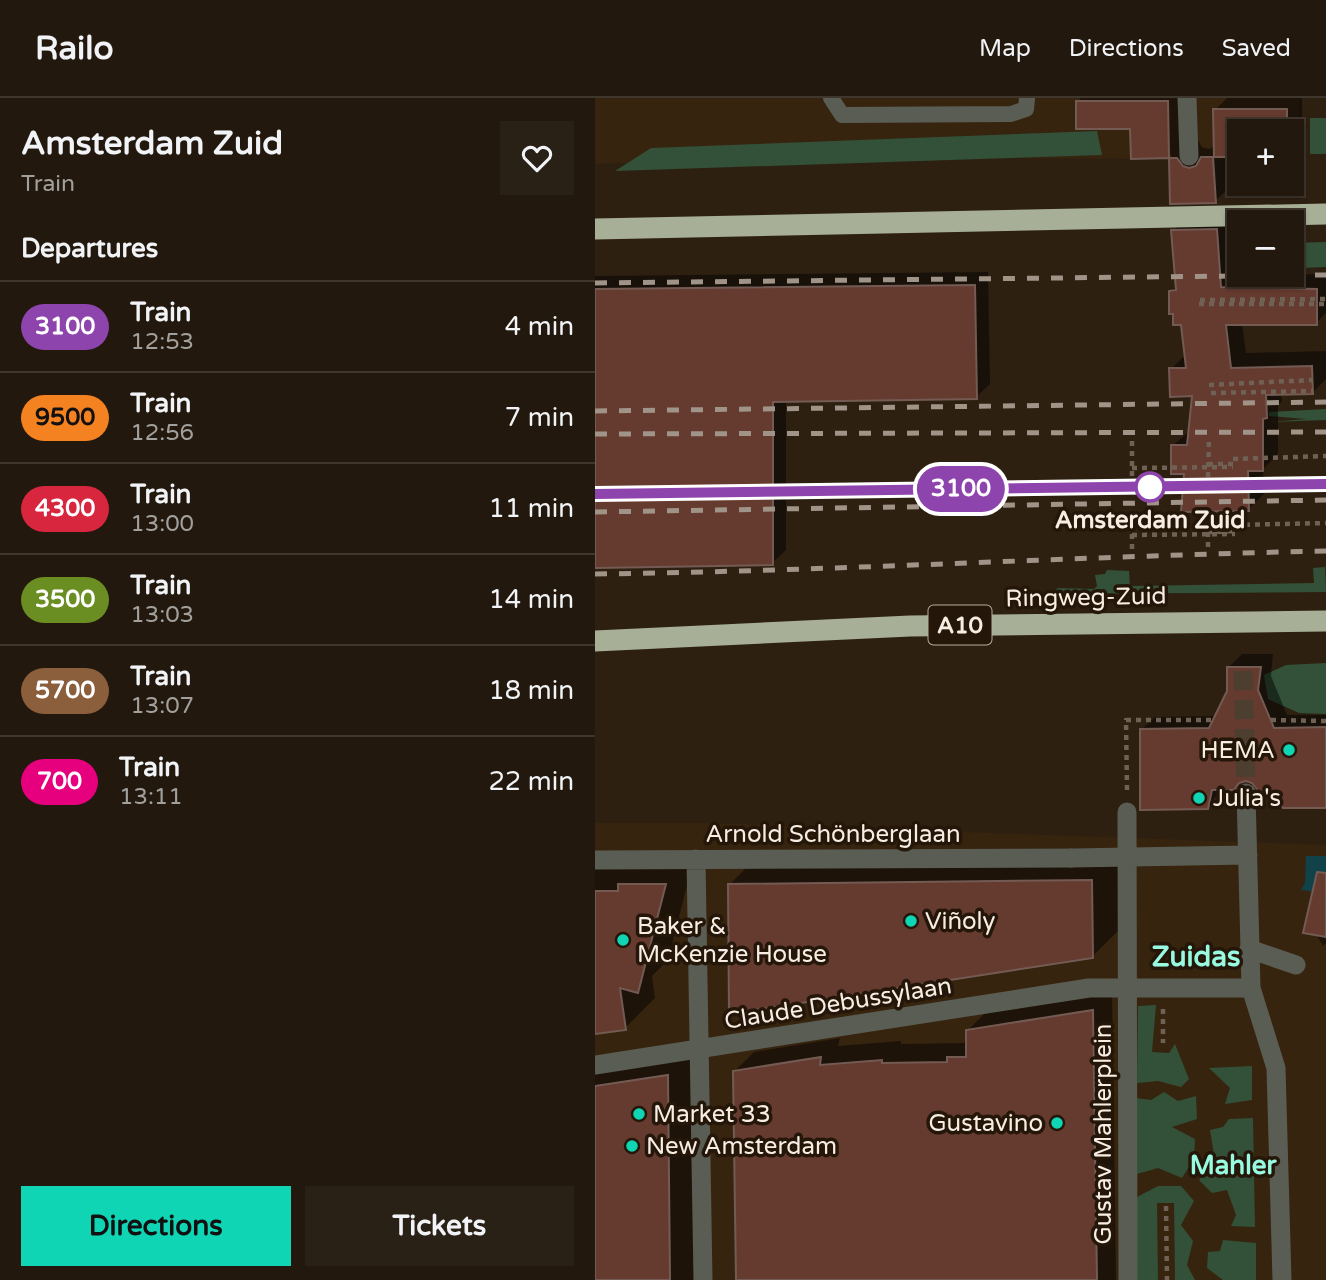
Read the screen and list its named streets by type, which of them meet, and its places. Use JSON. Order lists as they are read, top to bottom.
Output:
{
  "streets": {
    "highway": ["Ringweg-Zuid", "A10"],
    "street": ["Arnold Schönberglaan", "Claude Debussylaan", "Gustav Mahlerplein"]
  },
  "crossings": [
    ["Arnold Schönberglaan", "Gustav Mahlerplein"],
    ["Claude Debussylaan", "Gustav Mahlerplein"]
  ],
  "districts": ["Zuidas", "Mahler"],
  "places": [
    "Amsterdam Zuid",
    "HEMA",
    "Julia's",
    "Viñoly",
    "Baker & McKenzie House",
    "Market 33",
    "Gustavino",
    "New Amsterdam"
  ],
  "page": {
    "header": "Railo",
    "nav": ["Map", "Directions", "Saved"],
    "heading": [
      ["Amsterdam Zuid", "Train"],
      "Departures"
    ],
    "on_map": "3100",
    "map_buttons": ["+", "−"],
    "list": [
      {
        "mark": "3100",
        "name": "Train",
        "note": "12:53",
        "value": "4 min"
      },
      {
        "mark": "9500",
        "name": "Train",
        "note": "12:56",
        "value": "7 min"
      },
      {
        "mark": "4300",
        "name": "Train",
        "note": "13:00",
        "value": "11 min"
      },
      {
        "mark": "3500",
        "name": "Train",
        "note": "13:03",
        "value": "14 min"
      },
      {
        "mark": "5700",
        "name": "Train",
        "note": "13:07",
        "value": "18 min"
      },
      {
        "mark": "700",
        "name": "Train",
        "note": "13:11",
        "value": "22 min"
      }
    ],
    "buttons": ["Directions", "Tickets"]
  }
}
